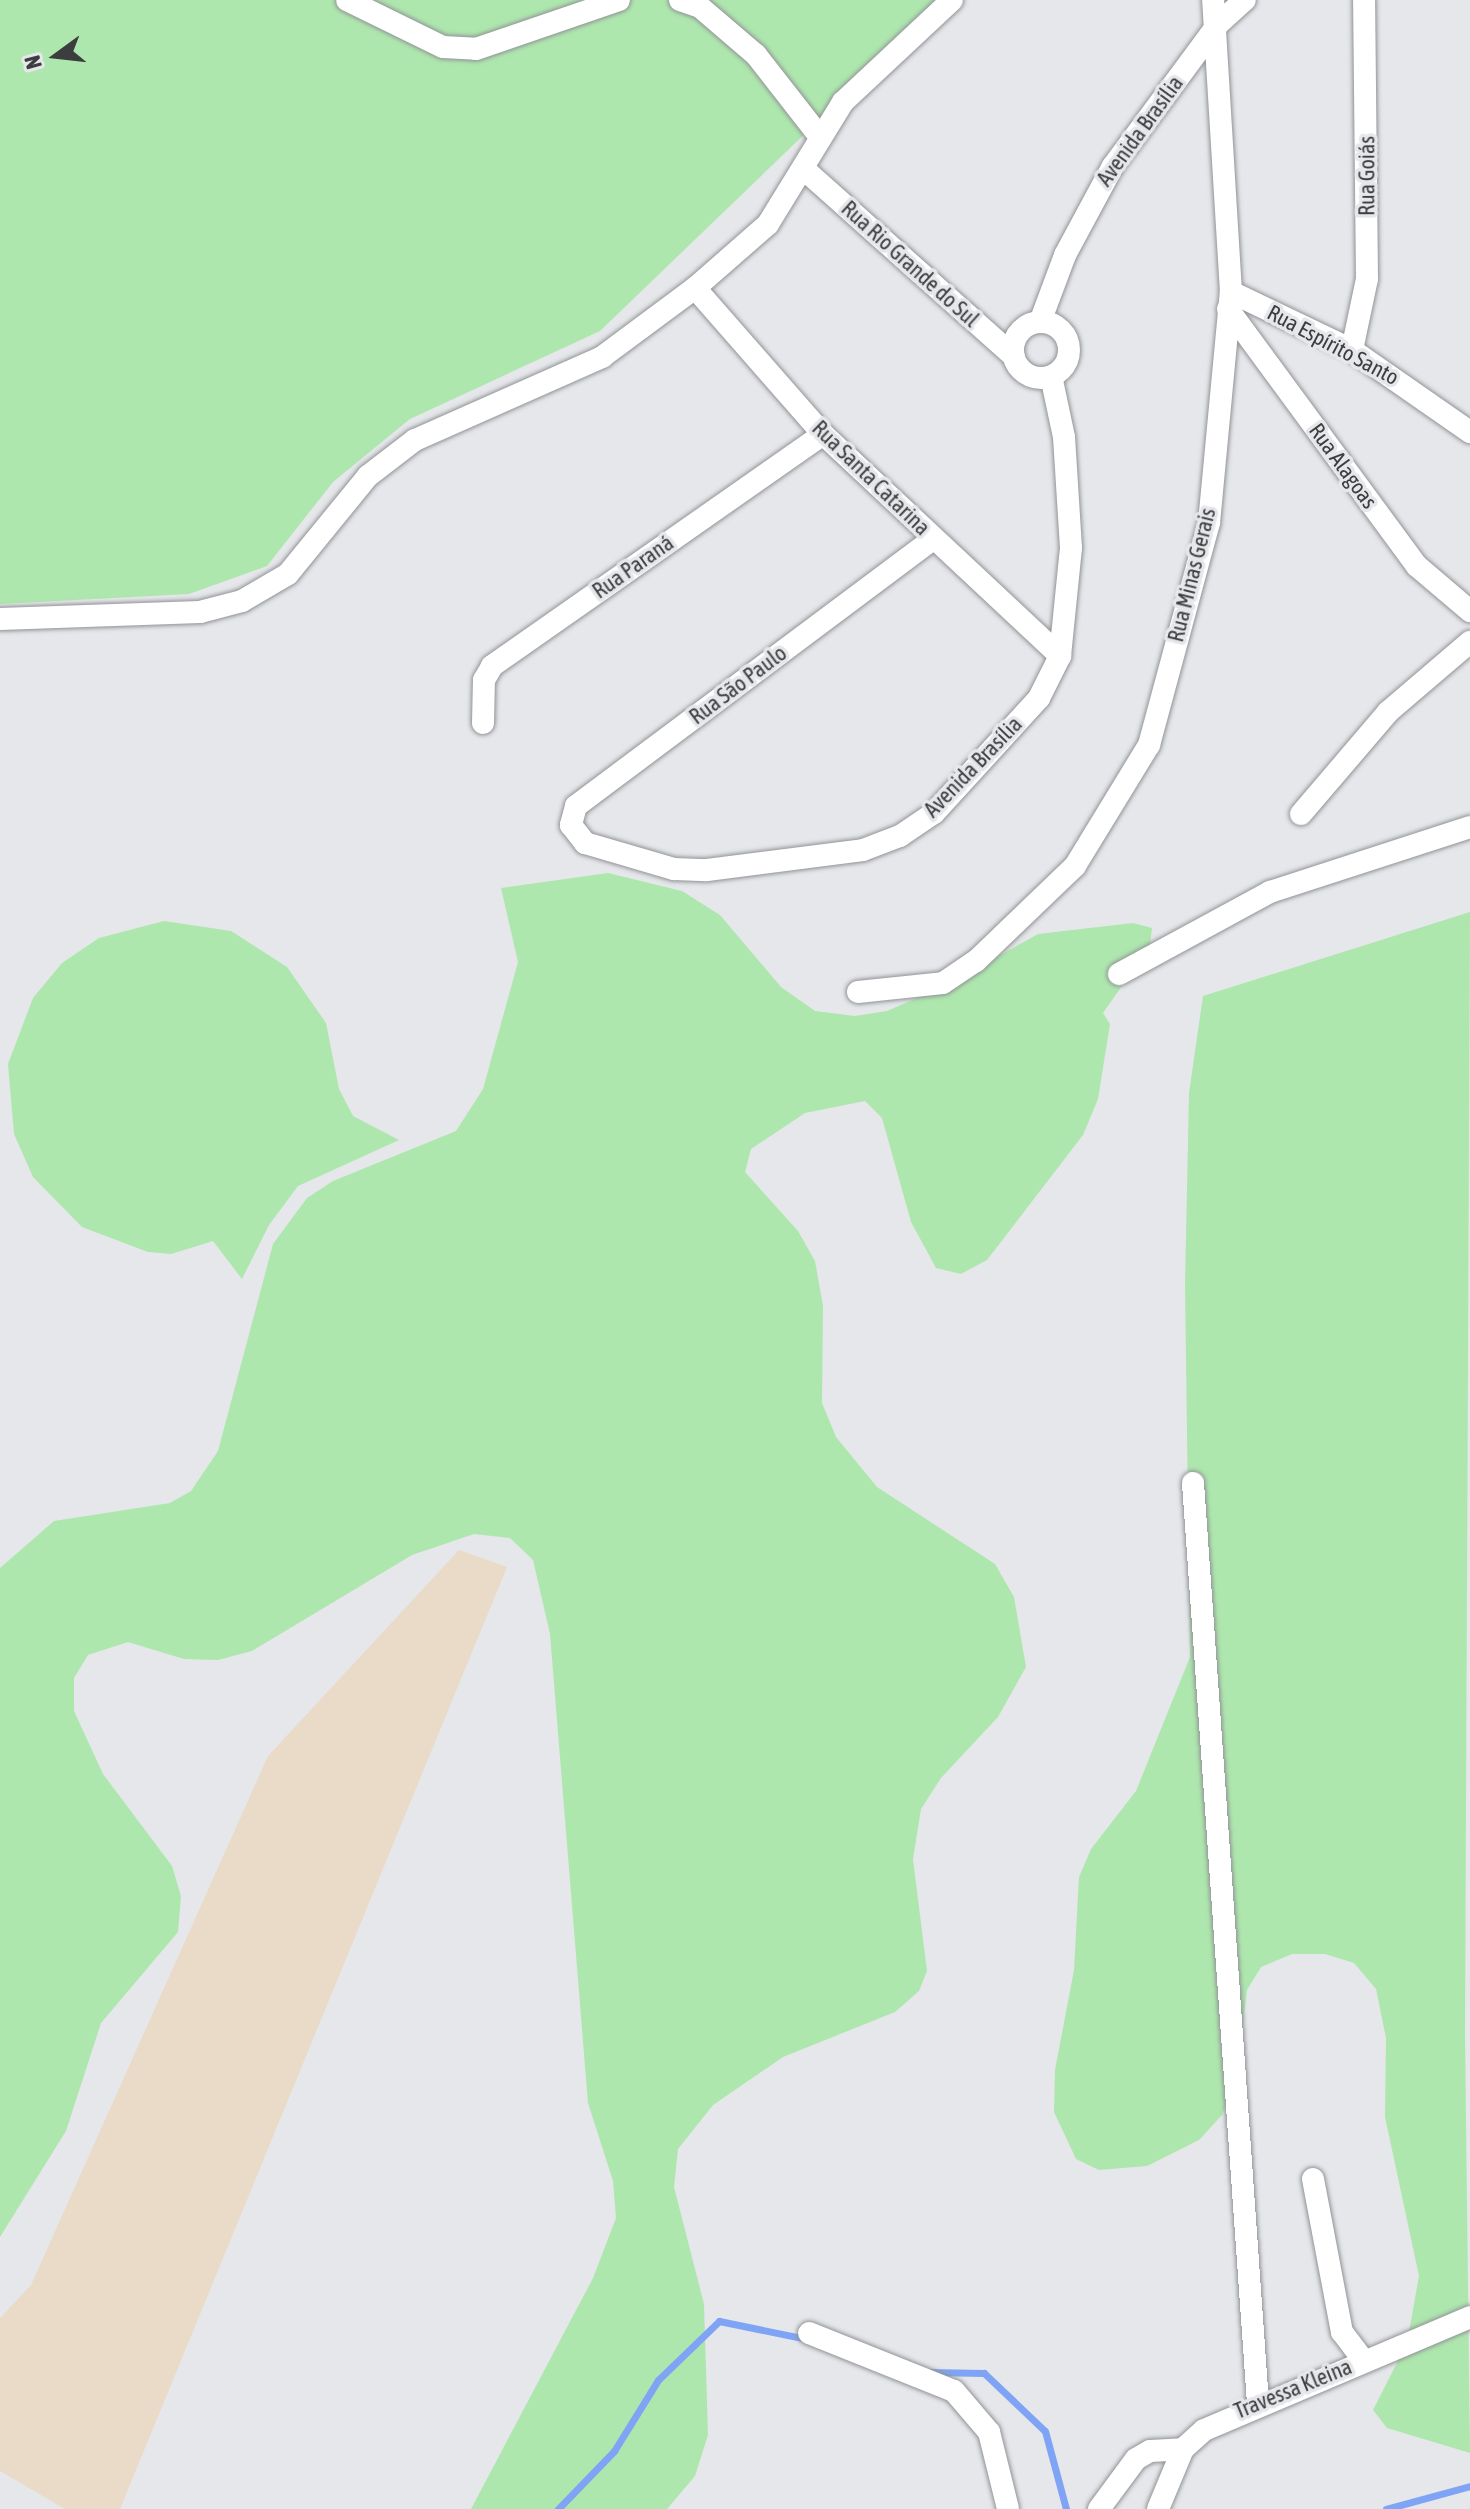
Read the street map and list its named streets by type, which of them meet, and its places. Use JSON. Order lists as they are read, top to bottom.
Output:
{
  "streets": {
    "street": [
      "Avenida Brasília",
      "Rua Goiás",
      "Rua Rio Grande do Sul",
      "Rua Espírito Santo",
      "Rua Alagoas",
      "Rua Santa Catarina",
      "Rua Paraná",
      "Rua Minas Gerais",
      "Rua São Paulo",
      "Travessa Kleina"
    ]
  },
  "crossings": [
    ["Avenida Brasília", "Rua Rio Grande do Sul"],
    ["Avenida Brasília", "Rua Santa Catarina"],
    ["Avenida Brasília", "Rua Minas Gerais"],
    ["Avenida Brasília", "Rua São Paulo"],
    ["Rua Goiás", "Rua Espírito Santo"],
    ["Rua Espírito Santo", "Rua Alagoas"],
    ["Rua Espírito Santo", "Rua Minas Gerais"],
    ["Rua Alagoas", "Rua Minas Gerais"],
    ["Rua Santa Catarina", "Rua Paraná"],
    ["Rua Santa Catarina", "Rua São Paulo"]
  ],
  "north": "left"
}
